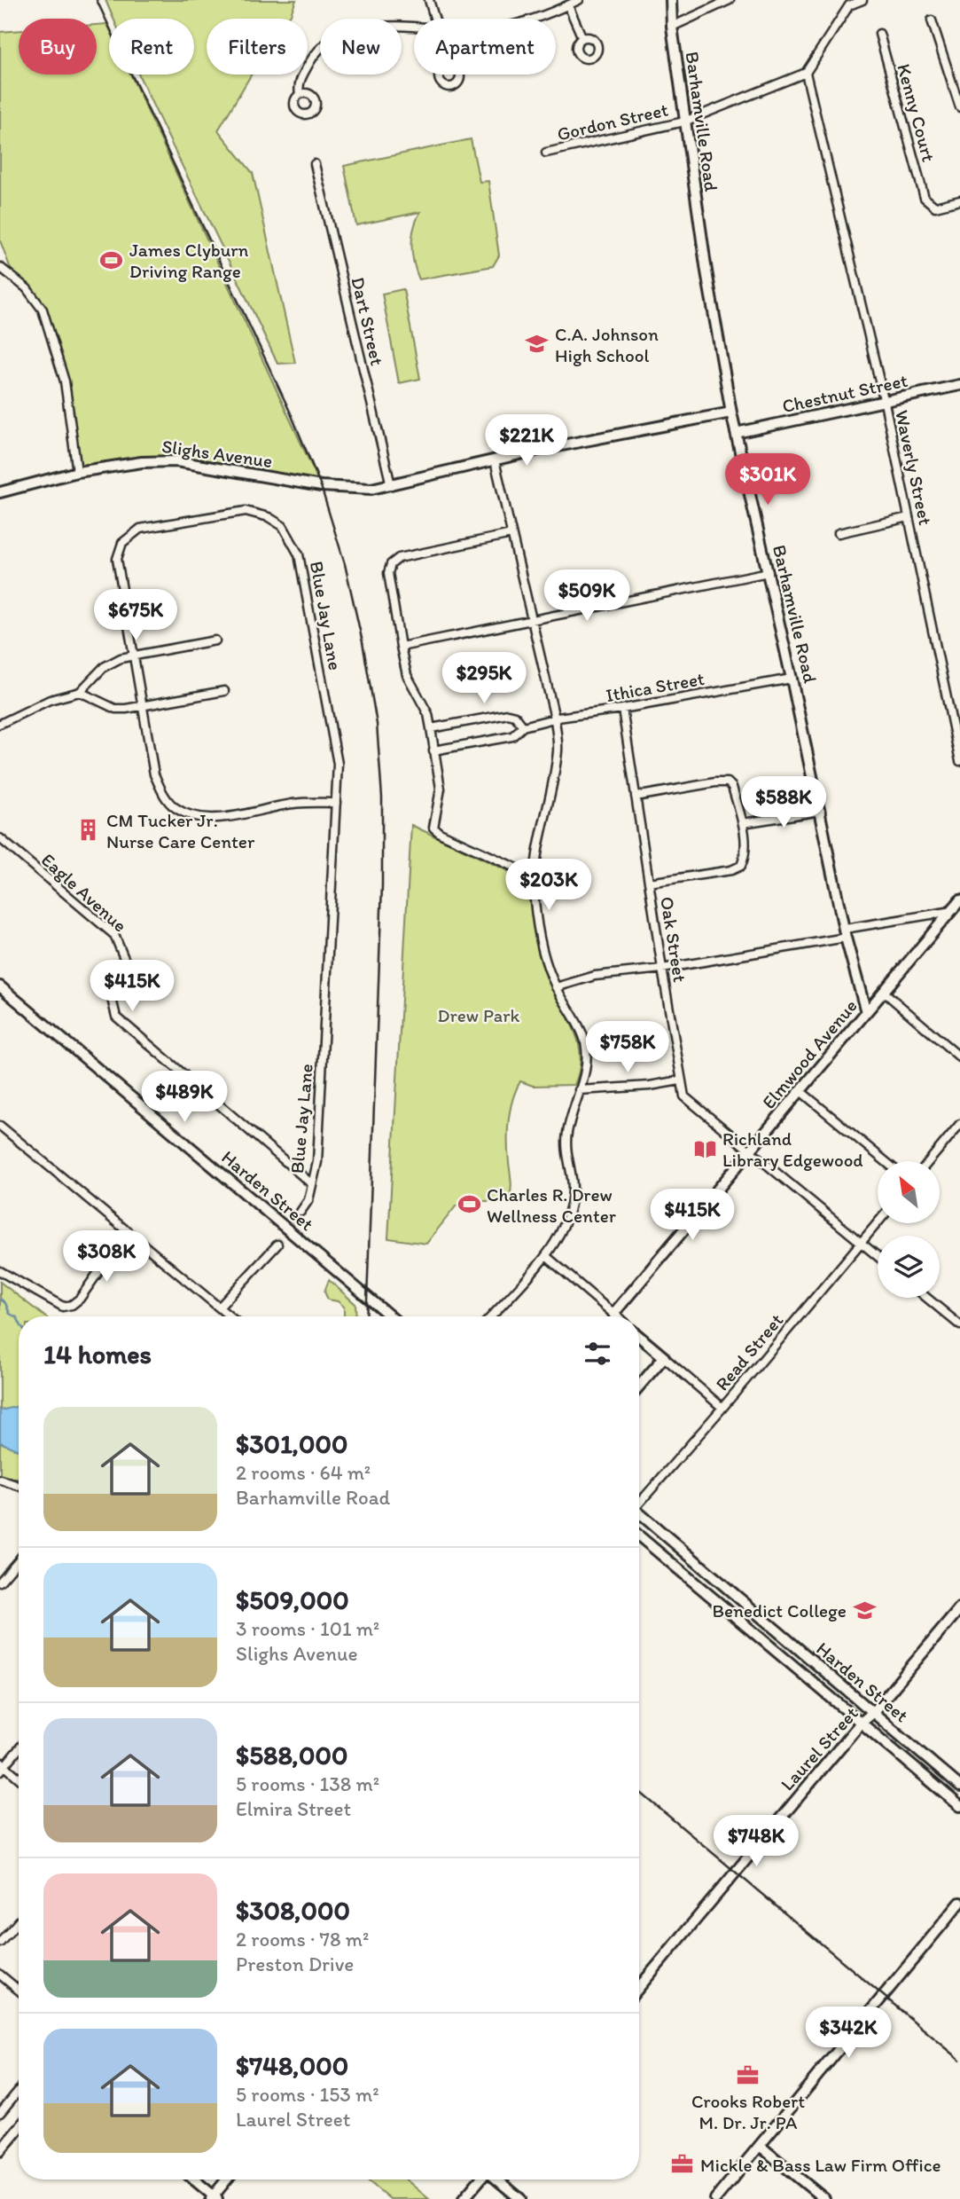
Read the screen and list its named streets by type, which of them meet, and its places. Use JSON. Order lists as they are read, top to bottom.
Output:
{
  "streets": {
    "street": [
      "Kenny Court",
      "Gordon Street",
      "Barhamville Road",
      "Dart Street",
      "Chestnut Street",
      "Slighs Avenue",
      "Waverly Street",
      "Blue Jay Lane",
      "Ithica Street",
      "Eagle Avenue",
      "Oak Street",
      "Elmwood Avenue",
      "Harden Street",
      "Read Street",
      "Laurel Street"
    ]
  },
  "crossings": [
    ["Gordon Street", "Barhamville Road"],
    ["Gordon Street", "Waverly Street"],
    ["Barhamville Road", "Chestnut Street"],
    ["Barhamville Road", "Ithica Street"],
    ["Barhamville Road", "Elmwood Avenue"],
    ["Dart Street", "Slighs Avenue"],
    ["Chestnut Street", "Waverly Street"],
    ["Blue Jay Lane", "Eagle Avenue"],
    ["Ithica Street", "Oak Street"],
    ["Oak Street", "Elmwood Avenue"],
    ["Oak Street", "Read Street"],
    ["Harden Street", "Laurel Street"]
  ],
  "parks": ["Drew Park"],
  "places": {
    "sports": ["James Clyburn Driving Range", "Charles R. Drew Wellness Center"],
    "school or university": ["C.A. Johnson High School", "Benedict College"],
    "building": ["CM Tucker Jr. Nurse Care Center"],
    "library": ["Richland Library Edgewood"],
    "office": ["Crooks Robert M. Dr. Jr. PA", "Mickle & Bass Law Firm Office"]
  },
  "north": "top left",
  "page": {
    "chip": [
      "Buy",
      "Rent",
      "Filters",
      "New",
      "Apartment"
    ],
    "price": [
      "$221K",
      "$301K",
      "$509K",
      "$675K",
      "$295K",
      "$588K",
      "$203K",
      "$415K",
      "$758K",
      "$489K",
      "$415K",
      "$308K",
      "$748K",
      "$342K"
    ],
    "heading": "14 homes",
    "list": [
      {
        "name": "$301,000",
        "note": "2 rooms · 64 m² · Barhamville Road"
      },
      {
        "name": "$509,000",
        "note": "3 rooms · 101 m² · Slighs Avenue"
      },
      {
        "name": "$588,000",
        "note": "5 rooms · 138 m² · Elmira Street"
      },
      {
        "name": "$308,000",
        "note": "2 rooms · 78 m² · Preston Drive"
      },
      {
        "name": "$748,000",
        "note": "5 rooms · 153 m² · Laurel Street"
      }
    ]
  }
}
